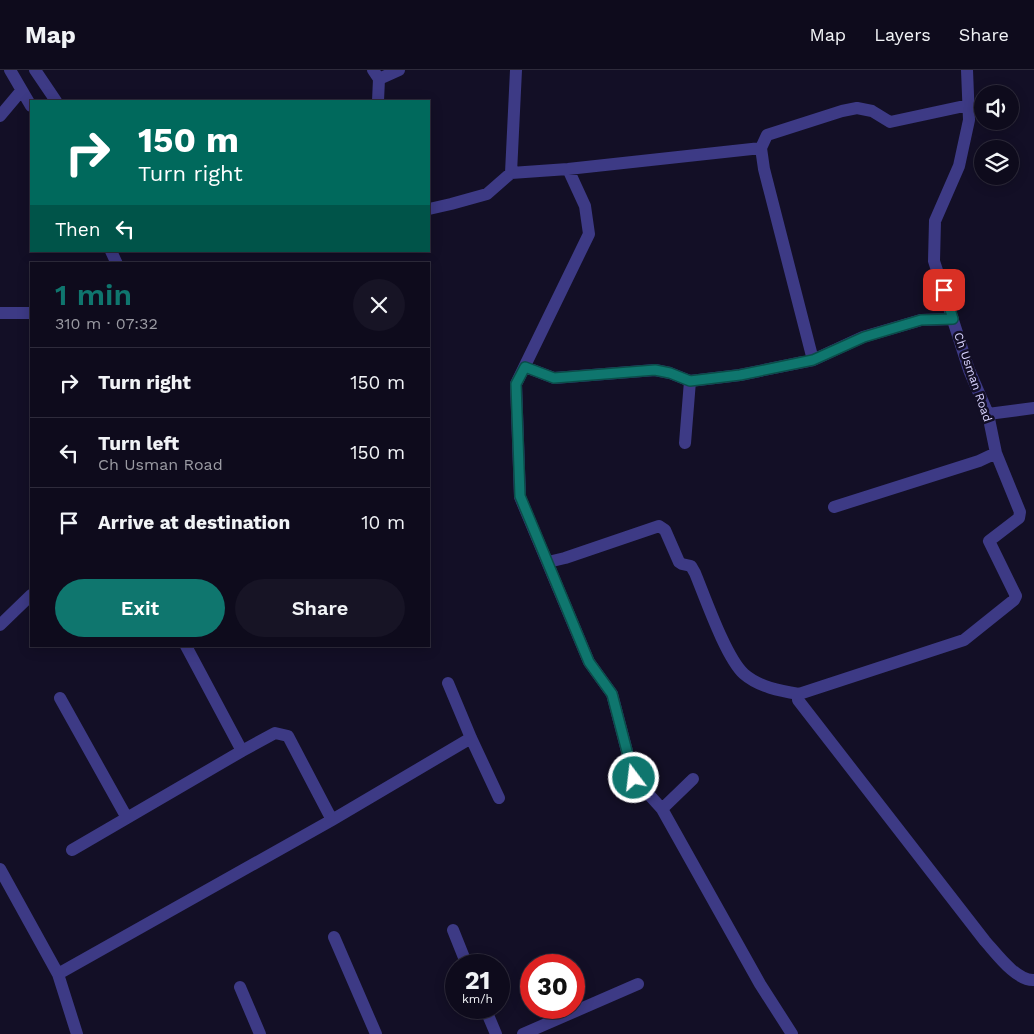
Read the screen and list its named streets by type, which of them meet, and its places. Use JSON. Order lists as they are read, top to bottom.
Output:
{
  "streets": {
    "street": ["Ch Usman Road"]
  },
  "page": {
    "header": "Map",
    "nav": ["Map", "Layers", "Share"],
    "turn": ["150 m", "Turn right"],
    "then": "Then",
    "heading": ["1 min", "310 m · 07:32"],
    "list": [
      {
        "name": "Turn right",
        "value": "150 m"
      },
      {
        "name": "Turn left",
        "note": "Ch Usman Road",
        "value": "150 m"
      },
      {
        "name": "Arrive at destination",
        "value": "10 m"
      }
    ],
    "buttons": ["Exit", "Share"],
    "speed": "21 km/h",
    "limit": "30"
  }
}
